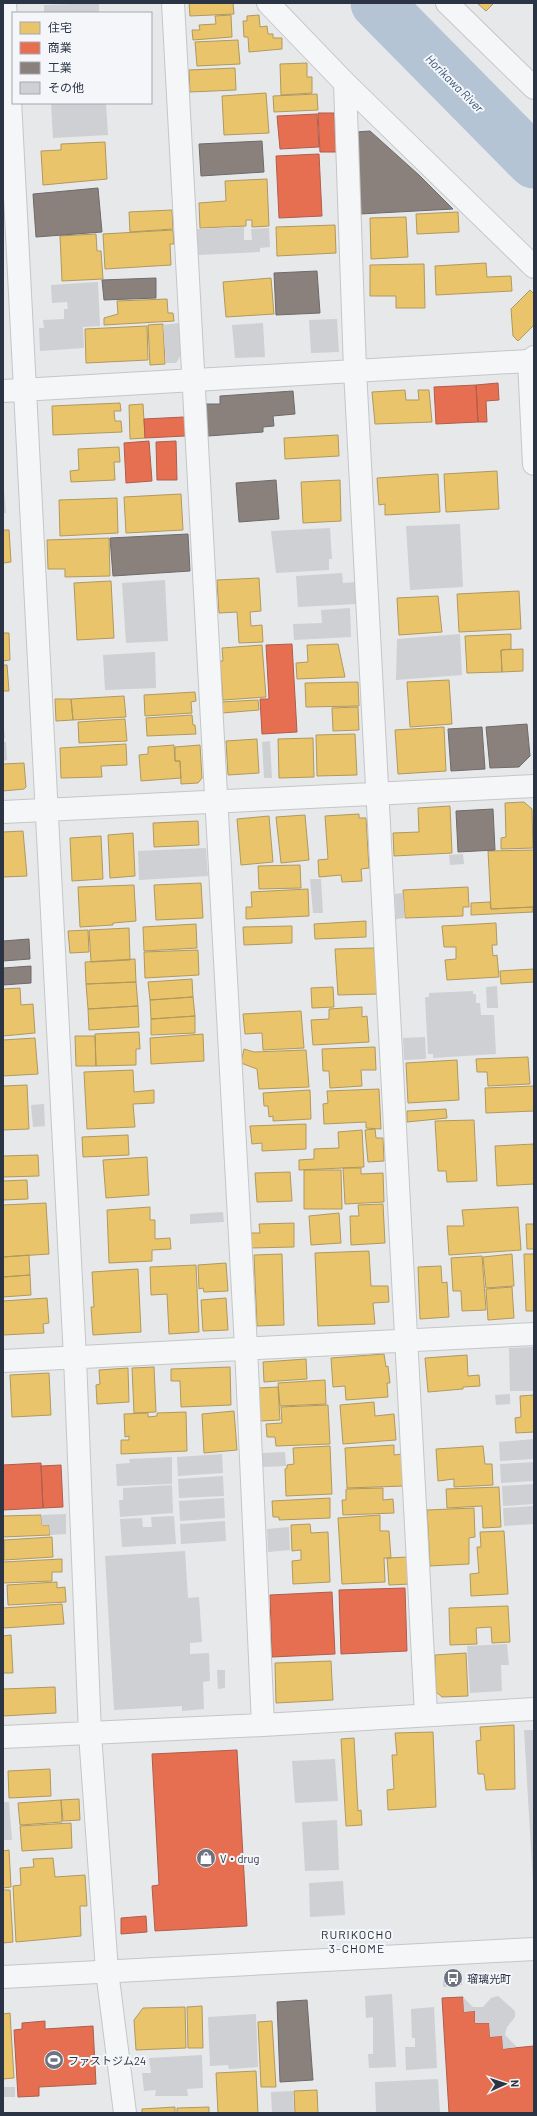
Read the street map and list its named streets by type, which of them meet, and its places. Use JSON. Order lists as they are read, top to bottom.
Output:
{
  "districts": ["RURIKOCHO 3-CHOME"],
  "water": ["Horikawa River"],
  "places": {
    "shop": ["V・drug"],
    "bus stop": ["瑠璃光町"],
    "sports": ["ファストジム24"]
  },
  "legend": [
    "住宅",
    "商業",
    "工業",
    "その他"
  ],
  "north": "right"
}
